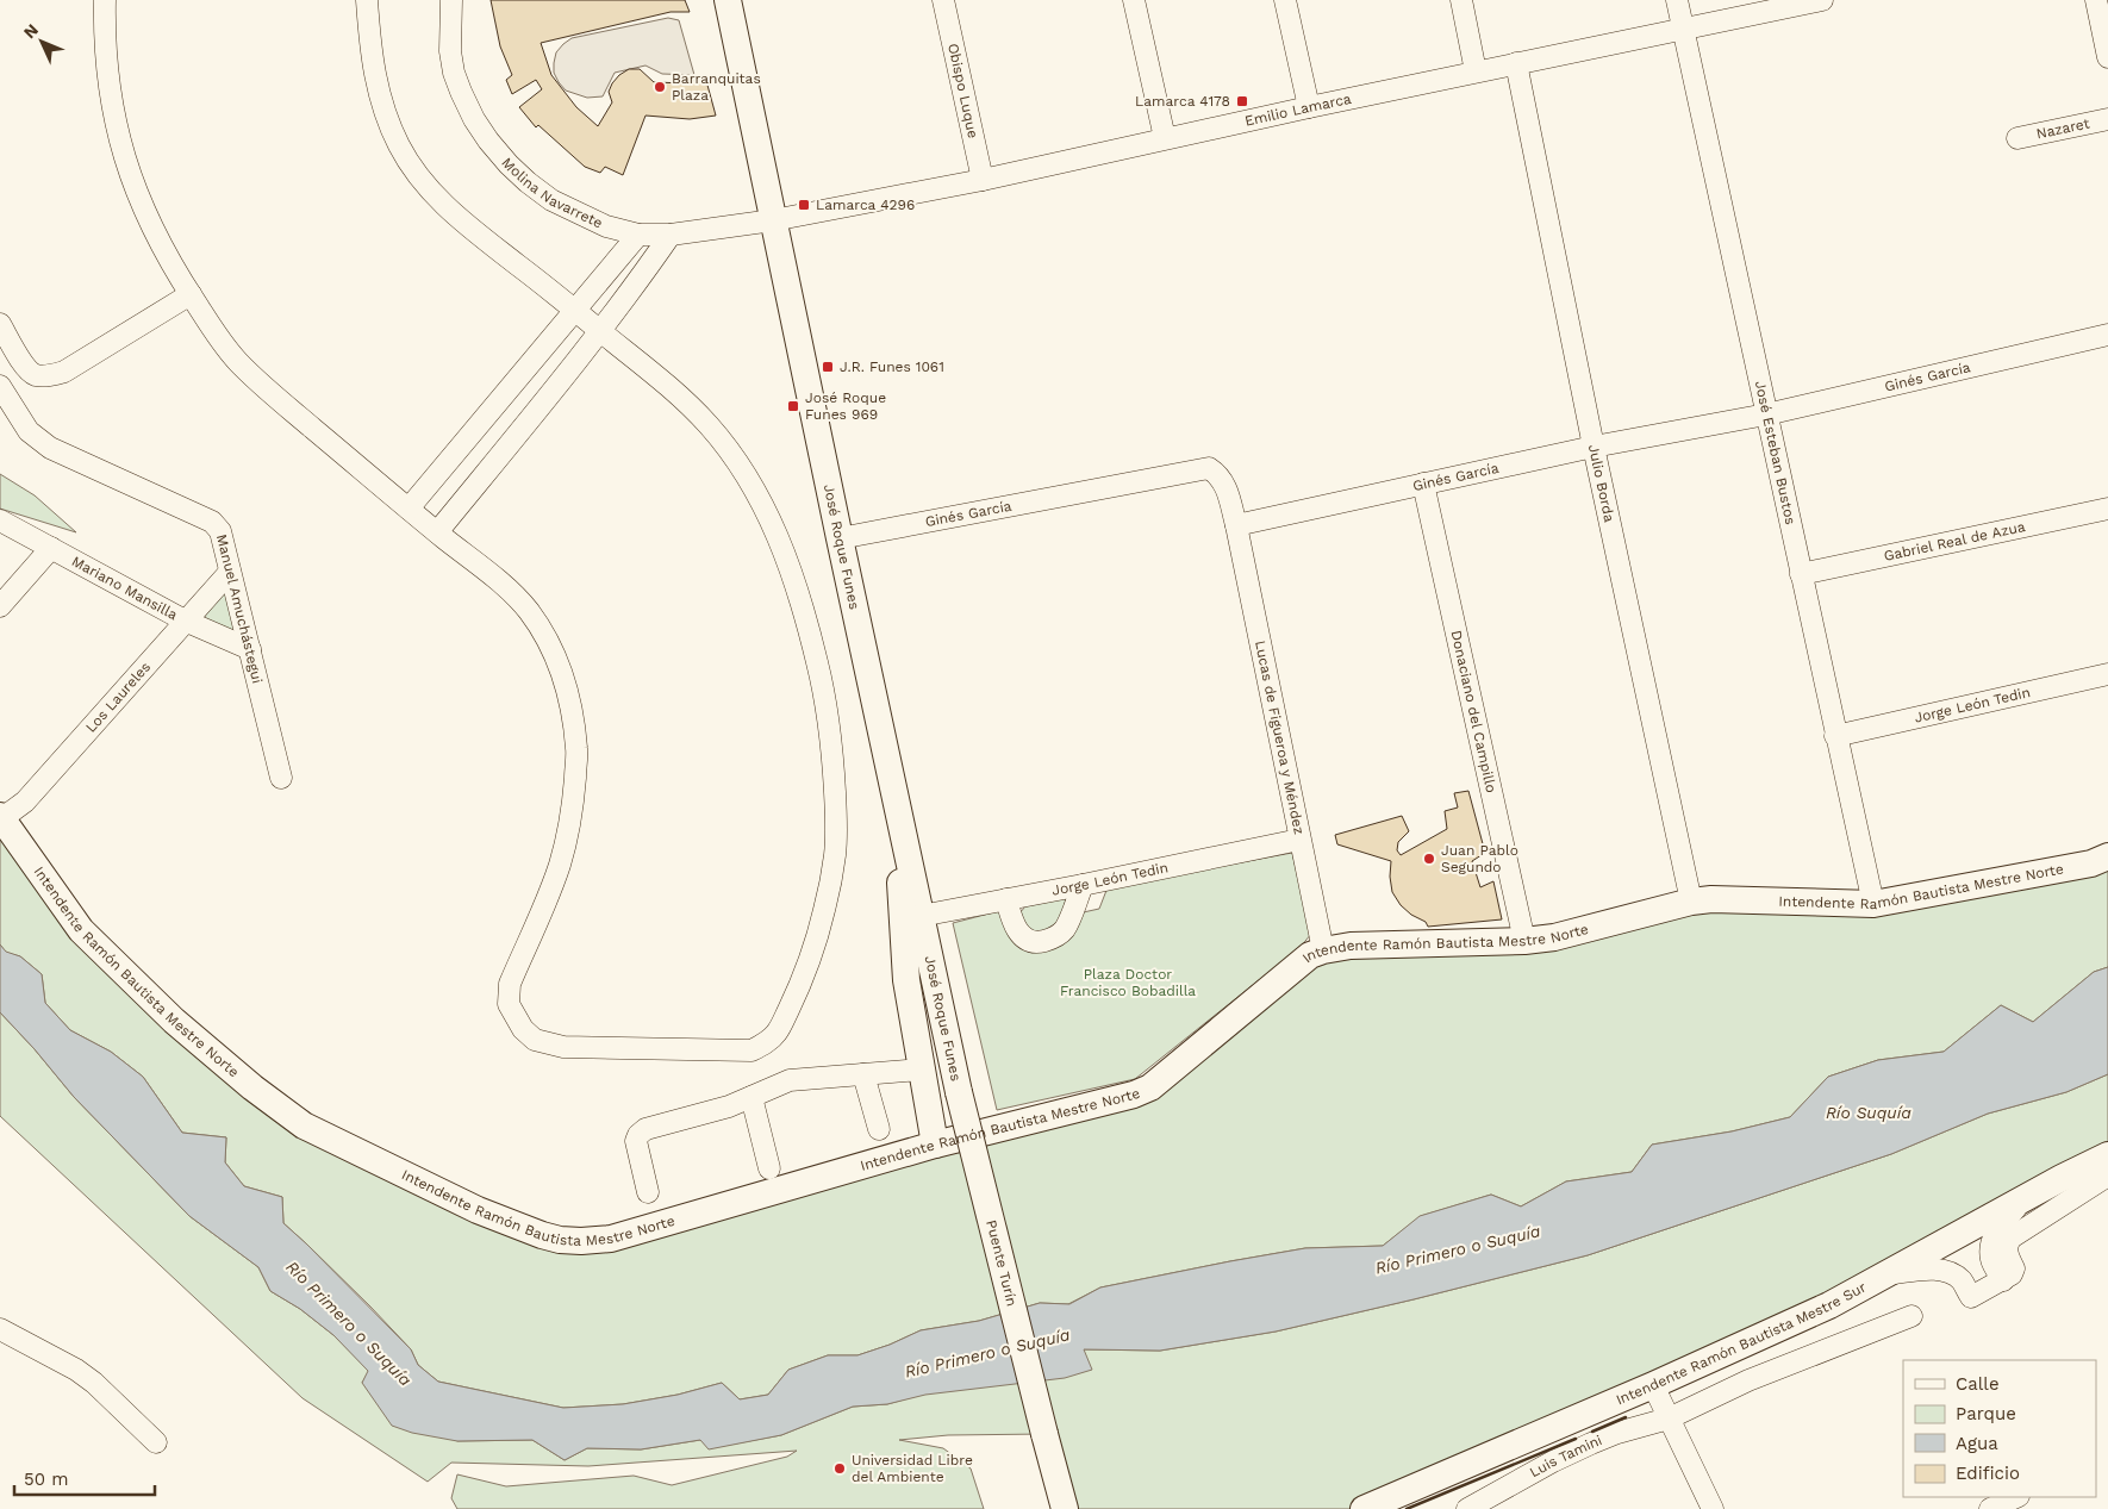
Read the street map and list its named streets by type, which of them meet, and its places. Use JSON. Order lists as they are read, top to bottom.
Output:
{
  "streets": {
    "main road": [
      "José Roque Funes",
      "Intendente Ramón Bautista Mestre Norte",
      "Puente Turín",
      "Intendente Ramón Bautista Mestre Sur"
    ],
    "street": [
      "Obispo Luque",
      "Emilio Lamarca",
      "Nazaret",
      "Molina Navarrete",
      "Ginés García",
      "José Esteban Bustos",
      "Julio Borda",
      "Gabriel Real de Azua",
      "Mariano Mansilla",
      "Manuel Amuchástegui",
      "Los Laureles",
      "Jorge León Tedin",
      "Donaciano del Campillo",
      "Lucas de Figueroa y Méndez",
      "Luis Tamini"
    ]
  },
  "crossings": [
    ["Obispo Luque", "Emilio Lamarca"],
    ["Emilio Lamarca", "Molina Navarrete"],
    ["Emilio Lamarca", "José Esteban Bustos"],
    ["Emilio Lamarca", "Julio Borda"],
    ["Emilio Lamarca", "José Roque Funes"],
    ["Molina Navarrete", "José Roque Funes"],
    ["Ginés García", "José Esteban Bustos"],
    ["Ginés García", "Julio Borda"],
    ["Ginés García", "José Roque Funes"],
    ["Ginés García", "Donaciano del Campillo"],
    ["Ginés García", "Lucas de Figueroa y Méndez"],
    ["José Esteban Bustos", "Gabriel Real de Azua"],
    ["José Esteban Bustos", "Jorge León Tedin"],
    ["José Esteban Bustos", "Intendente Ramón Bautista Mestre Norte"],
    ["Julio Borda", "Intendente Ramón Bautista Mestre Norte"],
    ["José Roque Funes", "Jorge León Tedin"],
    ["José Roque Funes", "Puente Turín"],
    ["Mariano Mansilla", "Manuel Amuchástegui"],
    ["Mariano Mansilla", "Los Laureles"],
    ["Manuel Amuchástegui", "Los Laureles"],
    ["Los Laureles", "Intendente Ramón Bautista Mestre Norte"],
    ["Jorge León Tedin", "Lucas de Figueroa y Méndez"],
    ["Donaciano del Campillo", "Intendente Ramón Bautista Mestre Norte"],
    ["Lucas de Figueroa y Méndez", "Intendente Ramón Bautista Mestre Norte"]
  ],
  "water": ["Río Suquía", "Río Primero o Suquía"],
  "parks": ["Plaza Doctor Francisco Bobadilla"],
  "places": {
    "other": ["Barranquitas Plaza", "Juan Pablo Segundo", "Universidad Libre del Ambiente"],
    "transit": [
      "Lamarca 4178",
      "Lamarca 4296",
      "J.R. Funes 1061",
      "José Roque Funes 969"
    ]
  },
  "legend": [
    "Calle",
    "Parque",
    "Agua",
    "Edificio"
  ],
  "scale_bar": "50 m",
  "north": "top left"
}
